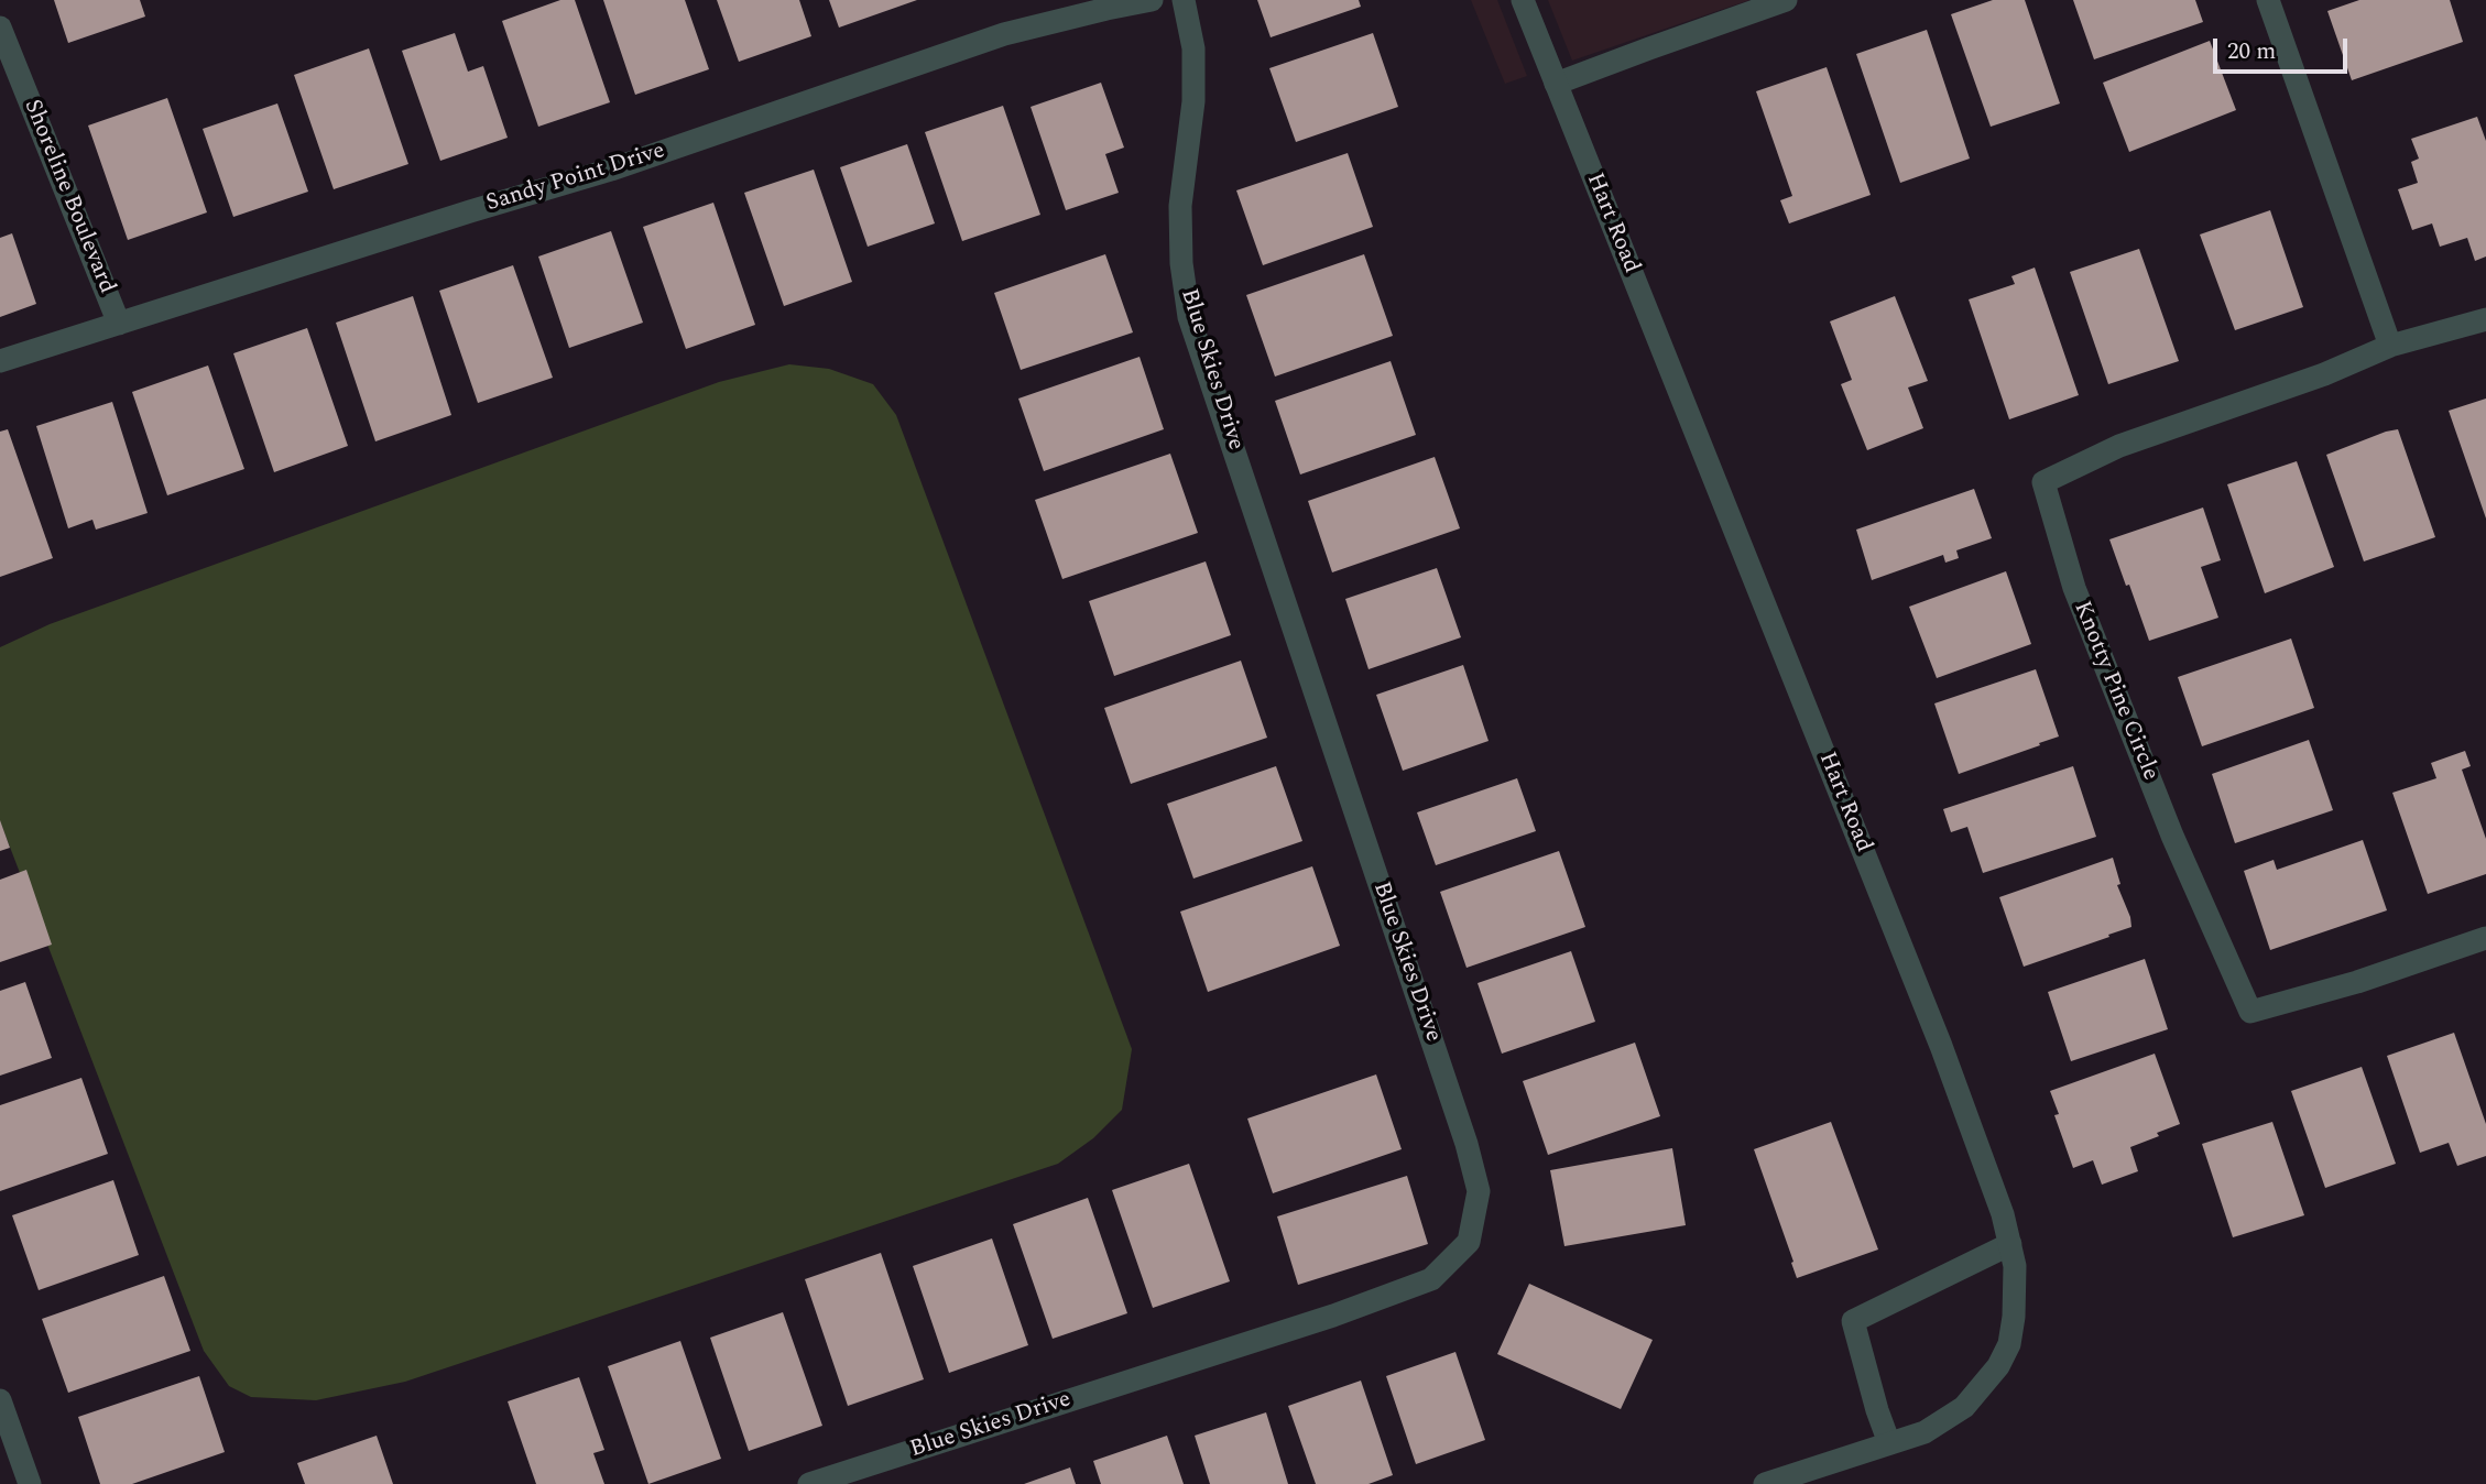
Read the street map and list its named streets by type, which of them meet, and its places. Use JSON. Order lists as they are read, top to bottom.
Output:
{
  "streets": {
    "street": [
      "Sandy Point Drive",
      "Shoreline Boulevard",
      "Hart Road",
      "Blue Skies Drive",
      "Knotty Pine Circle"
    ]
  },
  "crossings": [
    ["Sandy Point Drive", "Shoreline Boulevard"]
  ],
  "scale_bar": "20 m"
}
